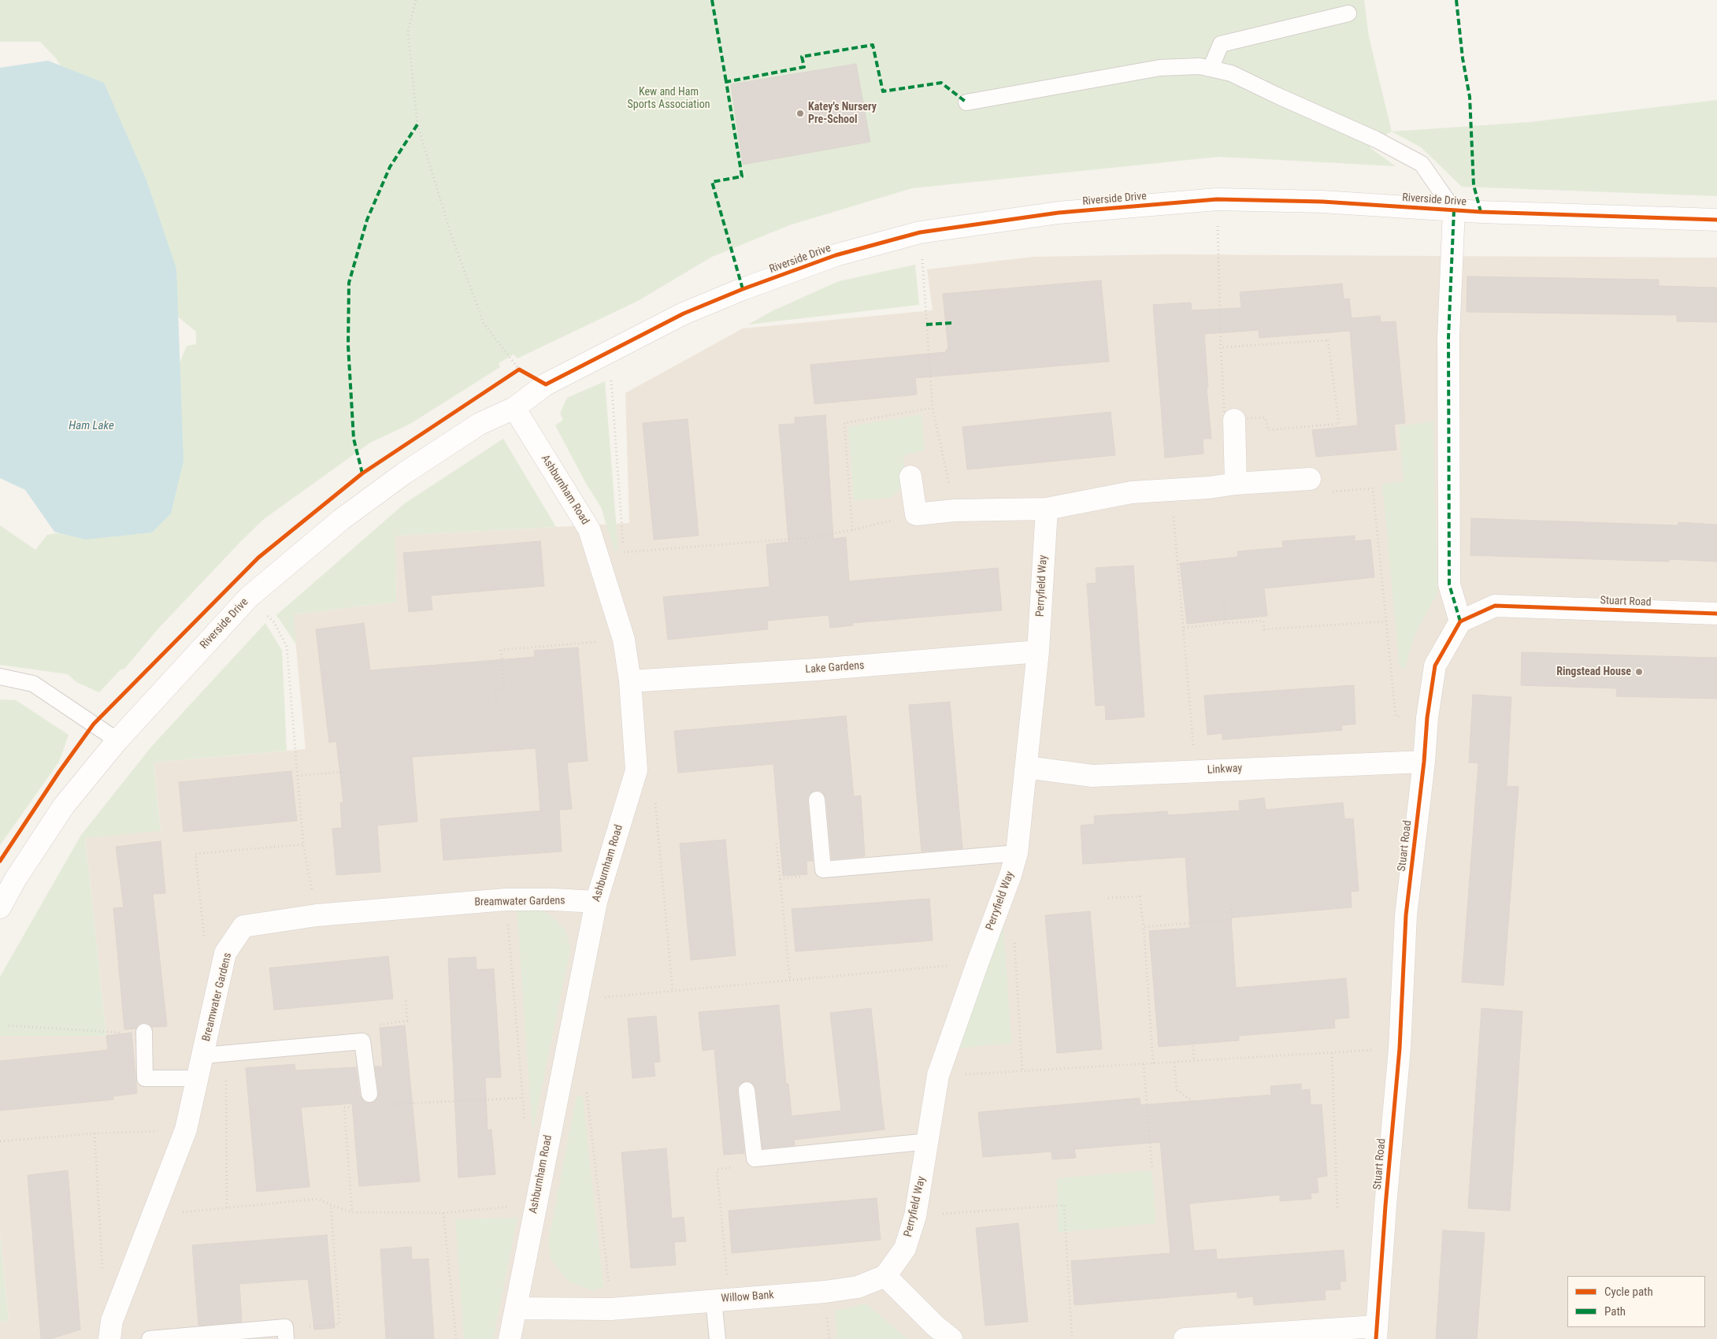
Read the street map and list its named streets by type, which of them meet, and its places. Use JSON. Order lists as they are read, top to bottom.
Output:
{
  "streets": {
    "street": [
      "Riverside Drive",
      "Ashburnham Road",
      "Perryfield Way",
      "Stuart Road",
      "Lake Gardens",
      "Linkway",
      "Breamwater Gardens",
      "Willow Bank"
    ]
  },
  "crossings": [
    ["Riverside Drive", "Ashburnham Road"],
    ["Ashburnham Road", "Lake Gardens"],
    ["Ashburnham Road", "Breamwater Gardens"],
    ["Ashburnham Road", "Willow Bank"],
    ["Perryfield Way", "Lake Gardens"],
    ["Perryfield Way", "Linkway"],
    ["Perryfield Way", "Willow Bank"],
    ["Stuart Road", "Linkway"]
  ],
  "water": ["Ham Lake"],
  "parks": ["Kew and Ham Sports Association"],
  "places": ["Katey's Nursery Pre-School", "Ringstead House"],
  "legend": ["Cycle path", "Path"]
}
